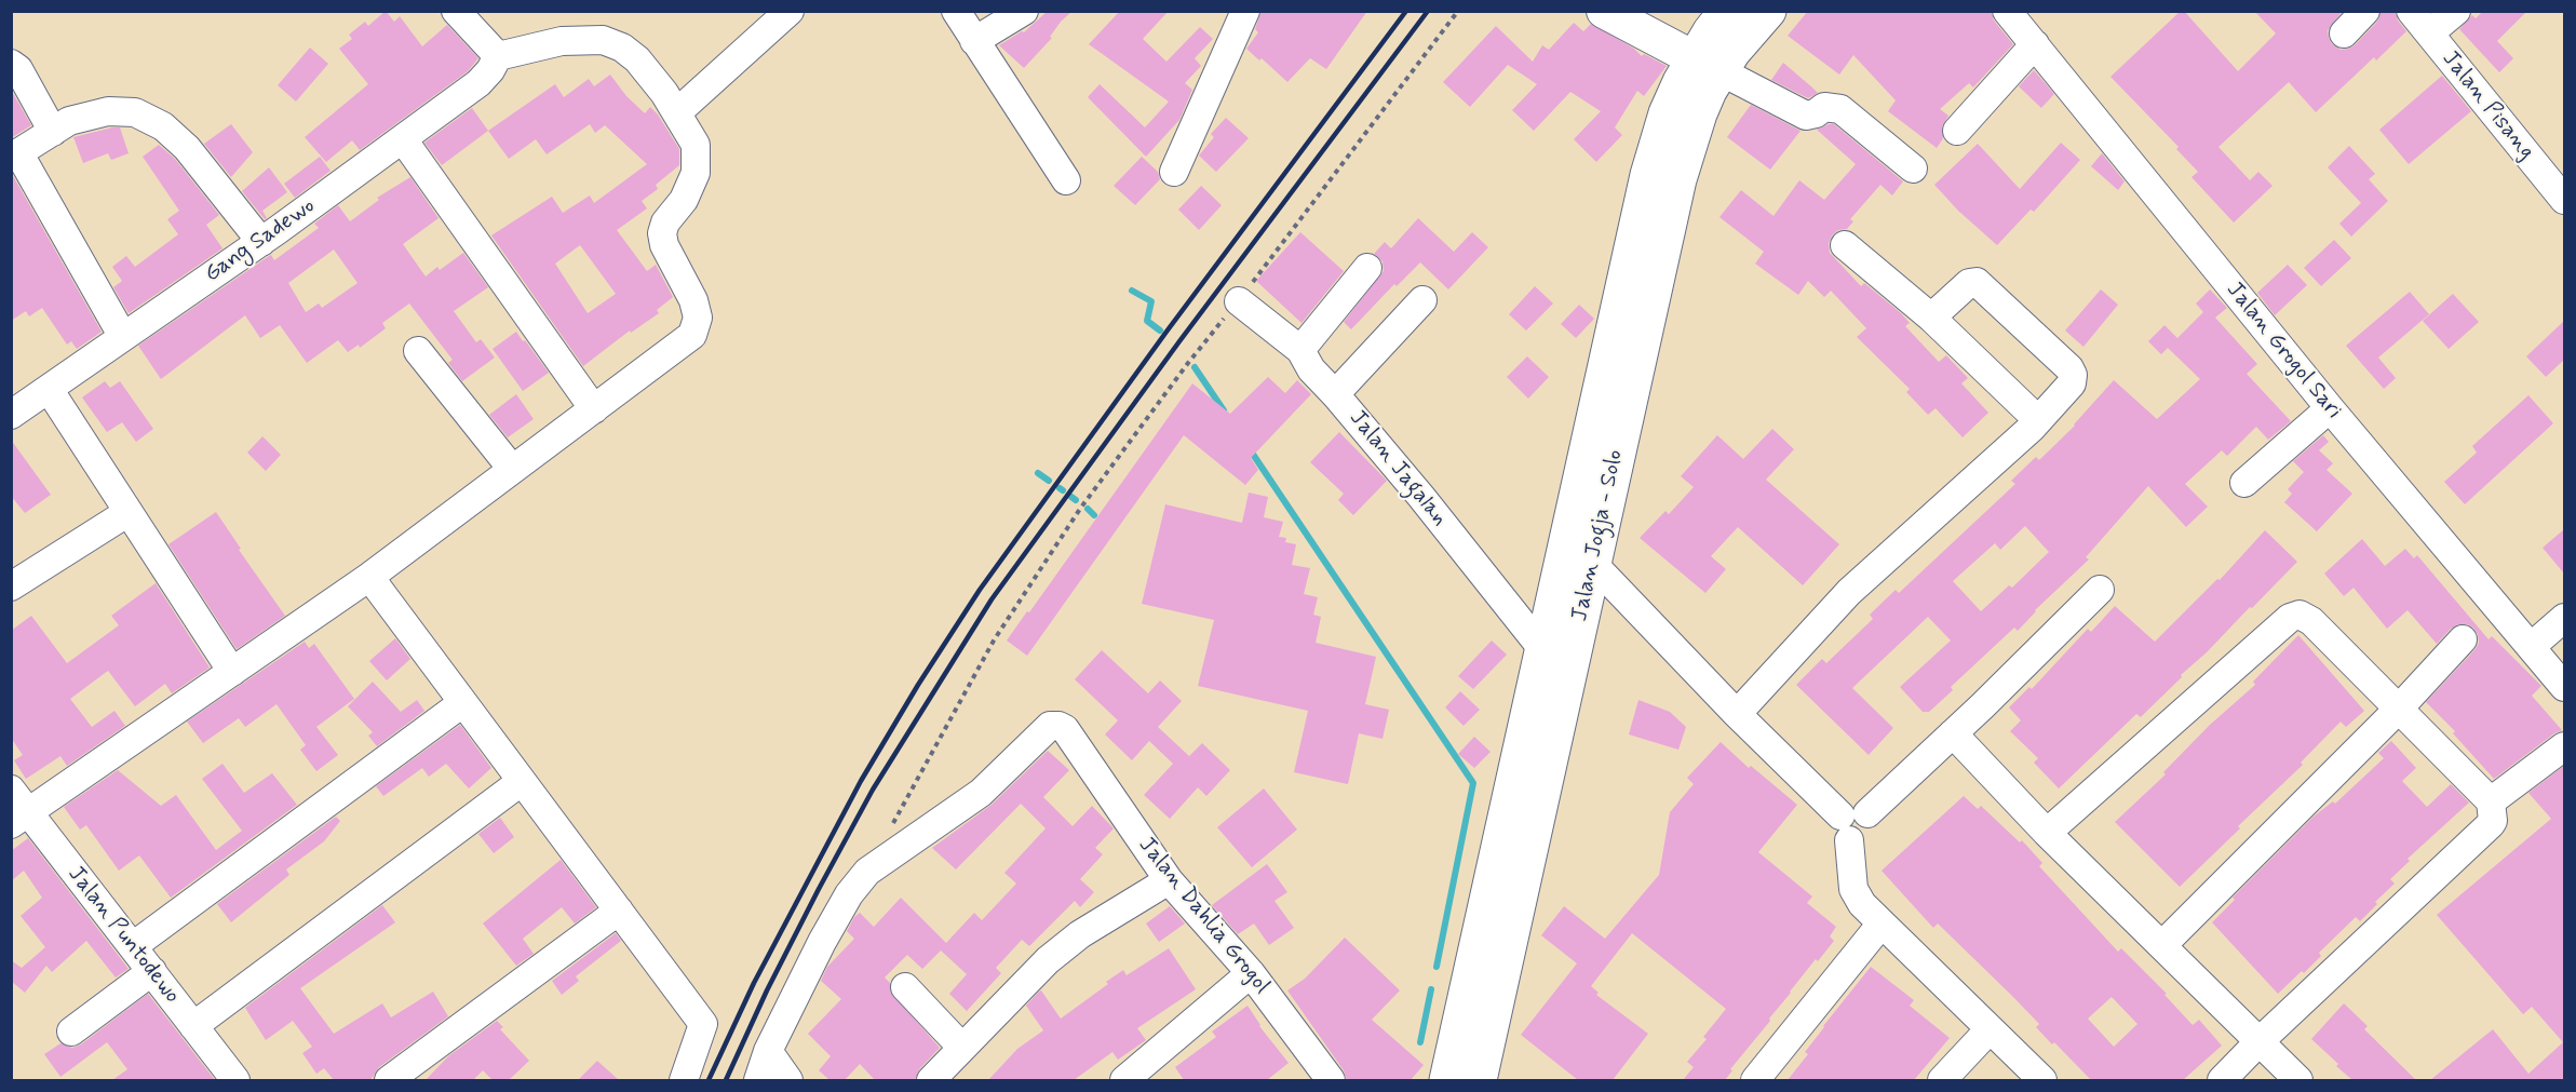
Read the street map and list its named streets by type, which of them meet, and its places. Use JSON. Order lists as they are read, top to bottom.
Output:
{
  "streets": {
    "highway": ["Jalan Jogja - Solo"],
    "street": [
      "Jalan Pisang",
      "Gang Sadewo",
      "Jalan Grogol Sari",
      "Jalan Jagalan",
      "Jalan Dahlia Grogol",
      "Jalan Puntodewo"
    ]
  },
  "crossings": [
    ["Jalan Jagalan", "Jalan Jogja - Solo"]
  ]
}
